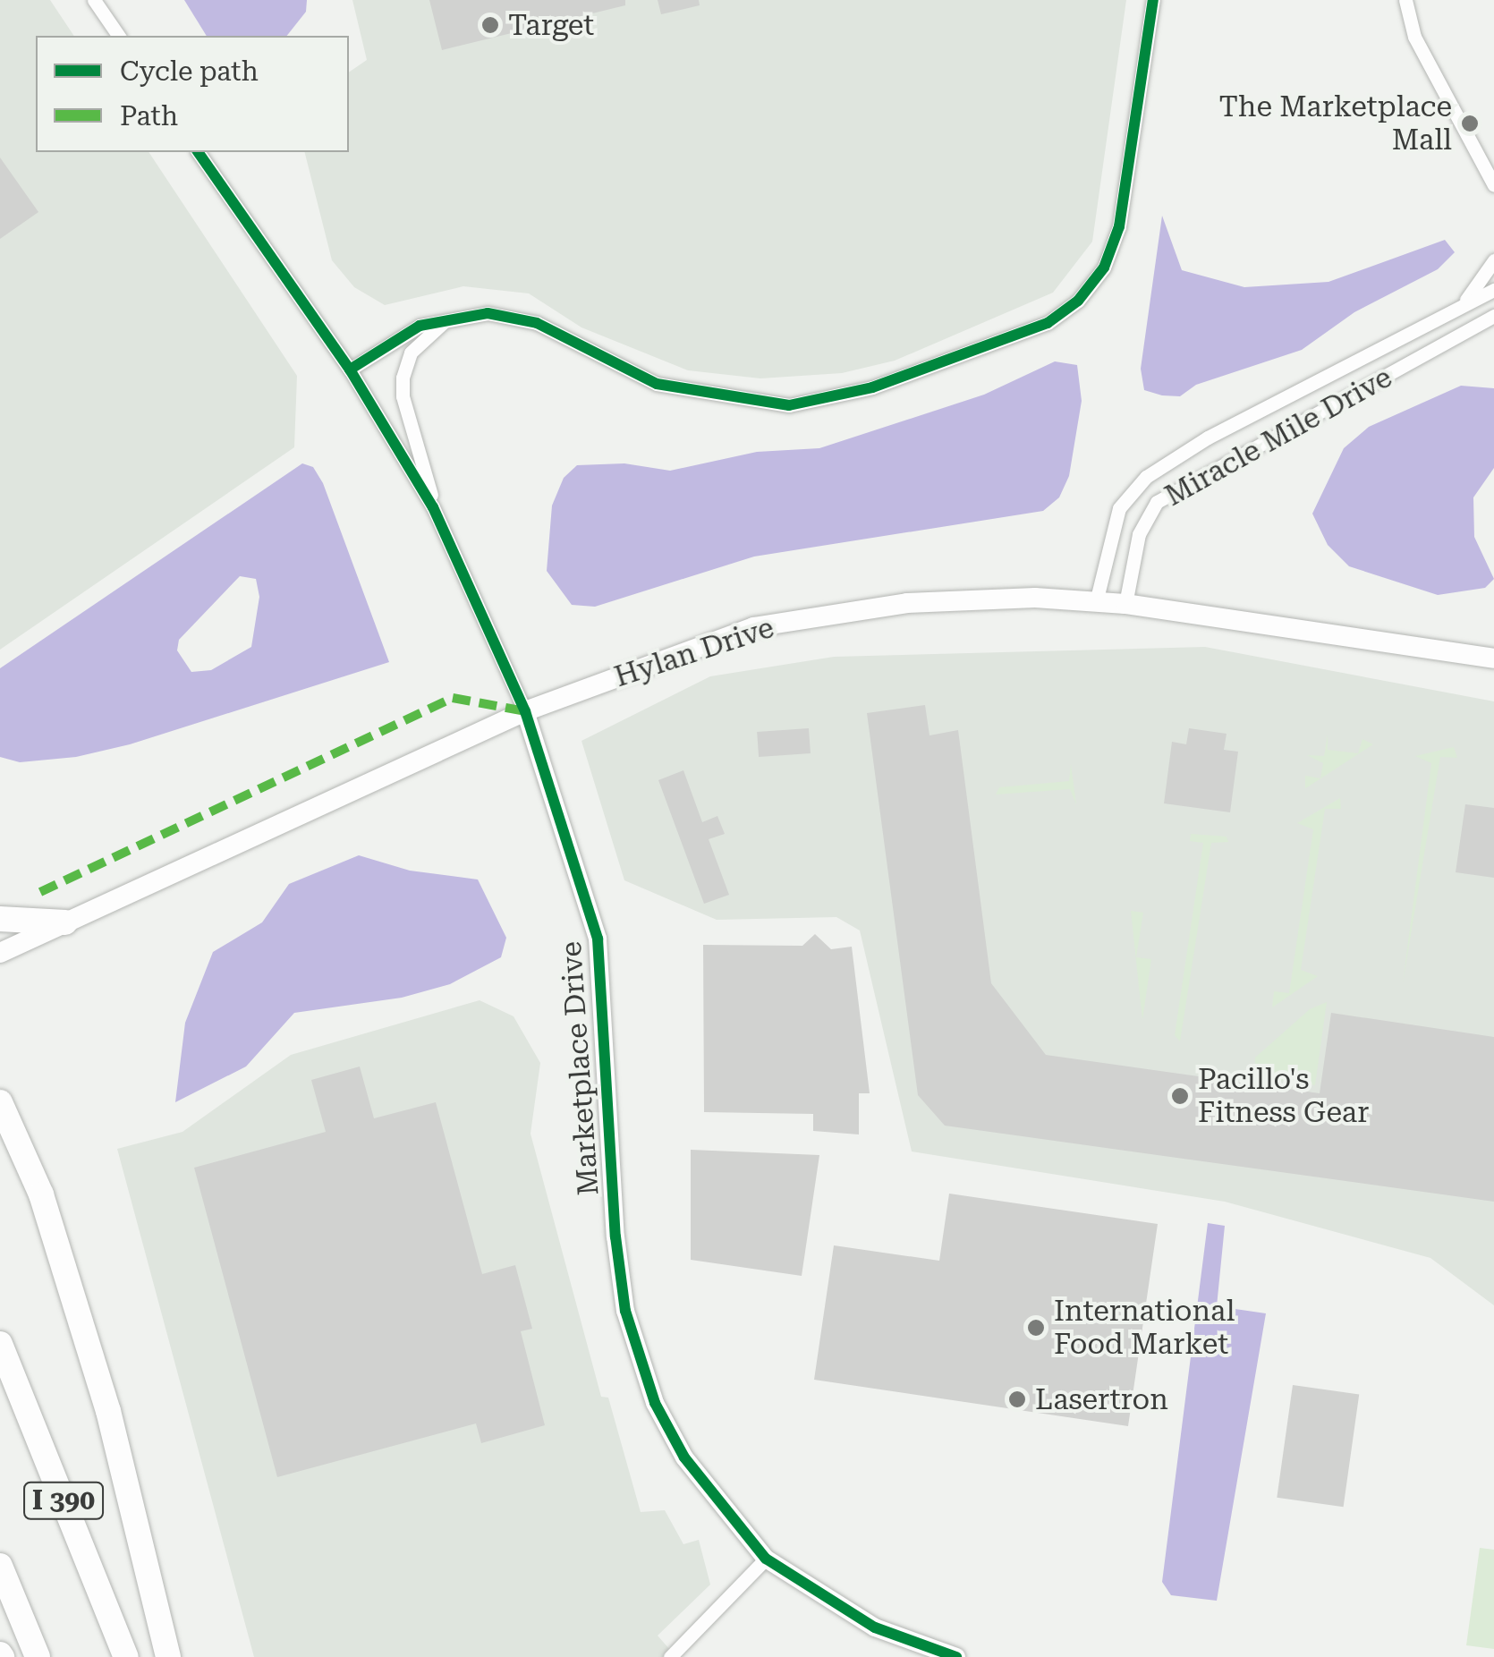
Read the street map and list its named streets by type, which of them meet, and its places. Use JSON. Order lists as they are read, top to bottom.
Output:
{
  "streets": {
    "highway": ["I 390"],
    "main road": ["Hylan Drive"],
    "street": ["Miracle Mile Drive", "Marketplace Drive"]
  },
  "crossings": [
    ["Miracle Mile Drive", "Hylan Drive"],
    ["Hylan Drive", "Marketplace Drive"]
  ],
  "places": [
    "Target",
    "The Marketplace Mall",
    "Pacillo's Fitness Gear",
    "International Food Market",
    "Lasertron"
  ],
  "legend": ["Cycle path", "Path"]
}
